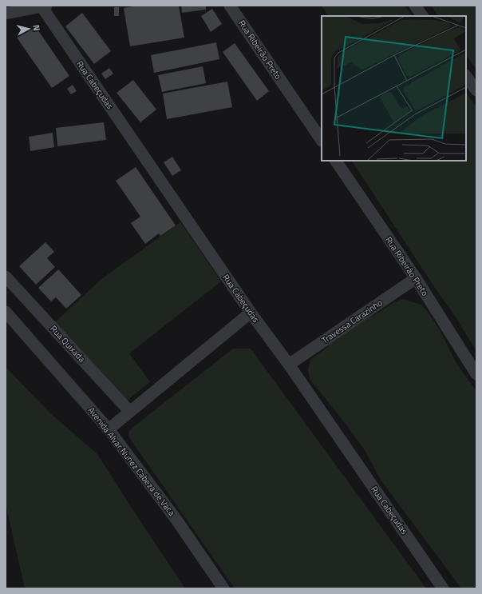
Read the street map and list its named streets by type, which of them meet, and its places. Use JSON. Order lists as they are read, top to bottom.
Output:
{
  "streets": {
    "street": [
      "Rua Ribeirão Preto",
      "Rua Cabeçudas",
      "Travessa Carazinho",
      "Rua Quixada",
      "Avenida Alvar Nunez Cabeza de Vaca"
    ]
  },
  "crossings": [
    ["Rua Ribeirão Preto", "Travessa Carazinho"],
    ["Rua Cabeçudas", "Travessa Carazinho"]
  ],
  "north": "right"
}
